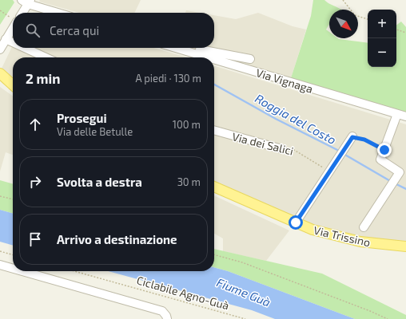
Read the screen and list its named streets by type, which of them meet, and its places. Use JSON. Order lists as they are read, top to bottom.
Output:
{
  "streets": {
    "main road": ["Via Trissino"],
    "street": ["Via Vignaga", "Via dei Salici"],
    "path": ["Ciclabile Agno-Guà"]
  },
  "water": ["Roggia del Costo", "Fiume Guà"],
  "north": "bottom right",
  "page": {
    "map_buttons": ["+", "−"],
    "search": "Cerca qui",
    "heading": ["2 min", "A piedi · 130 m"],
    "list": [
      ["Prosegui", "Via delle Betulle", "100 m"],
      ["Svolta a destra", "30 m"],
      "Arrivo a destinazione"
    ]
  }
}
